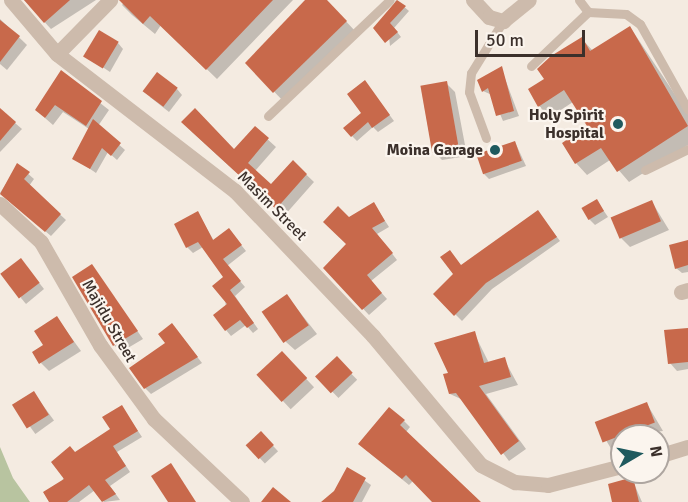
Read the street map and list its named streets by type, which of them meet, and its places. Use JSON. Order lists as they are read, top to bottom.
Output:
{
  "streets": {
    "street": ["Masim Street", "Majidu Street"]
  },
  "places": ["Holy Spirit Hospital", "Moina Garage"],
  "scale_bar": "50 m",
  "north": "right"
}
